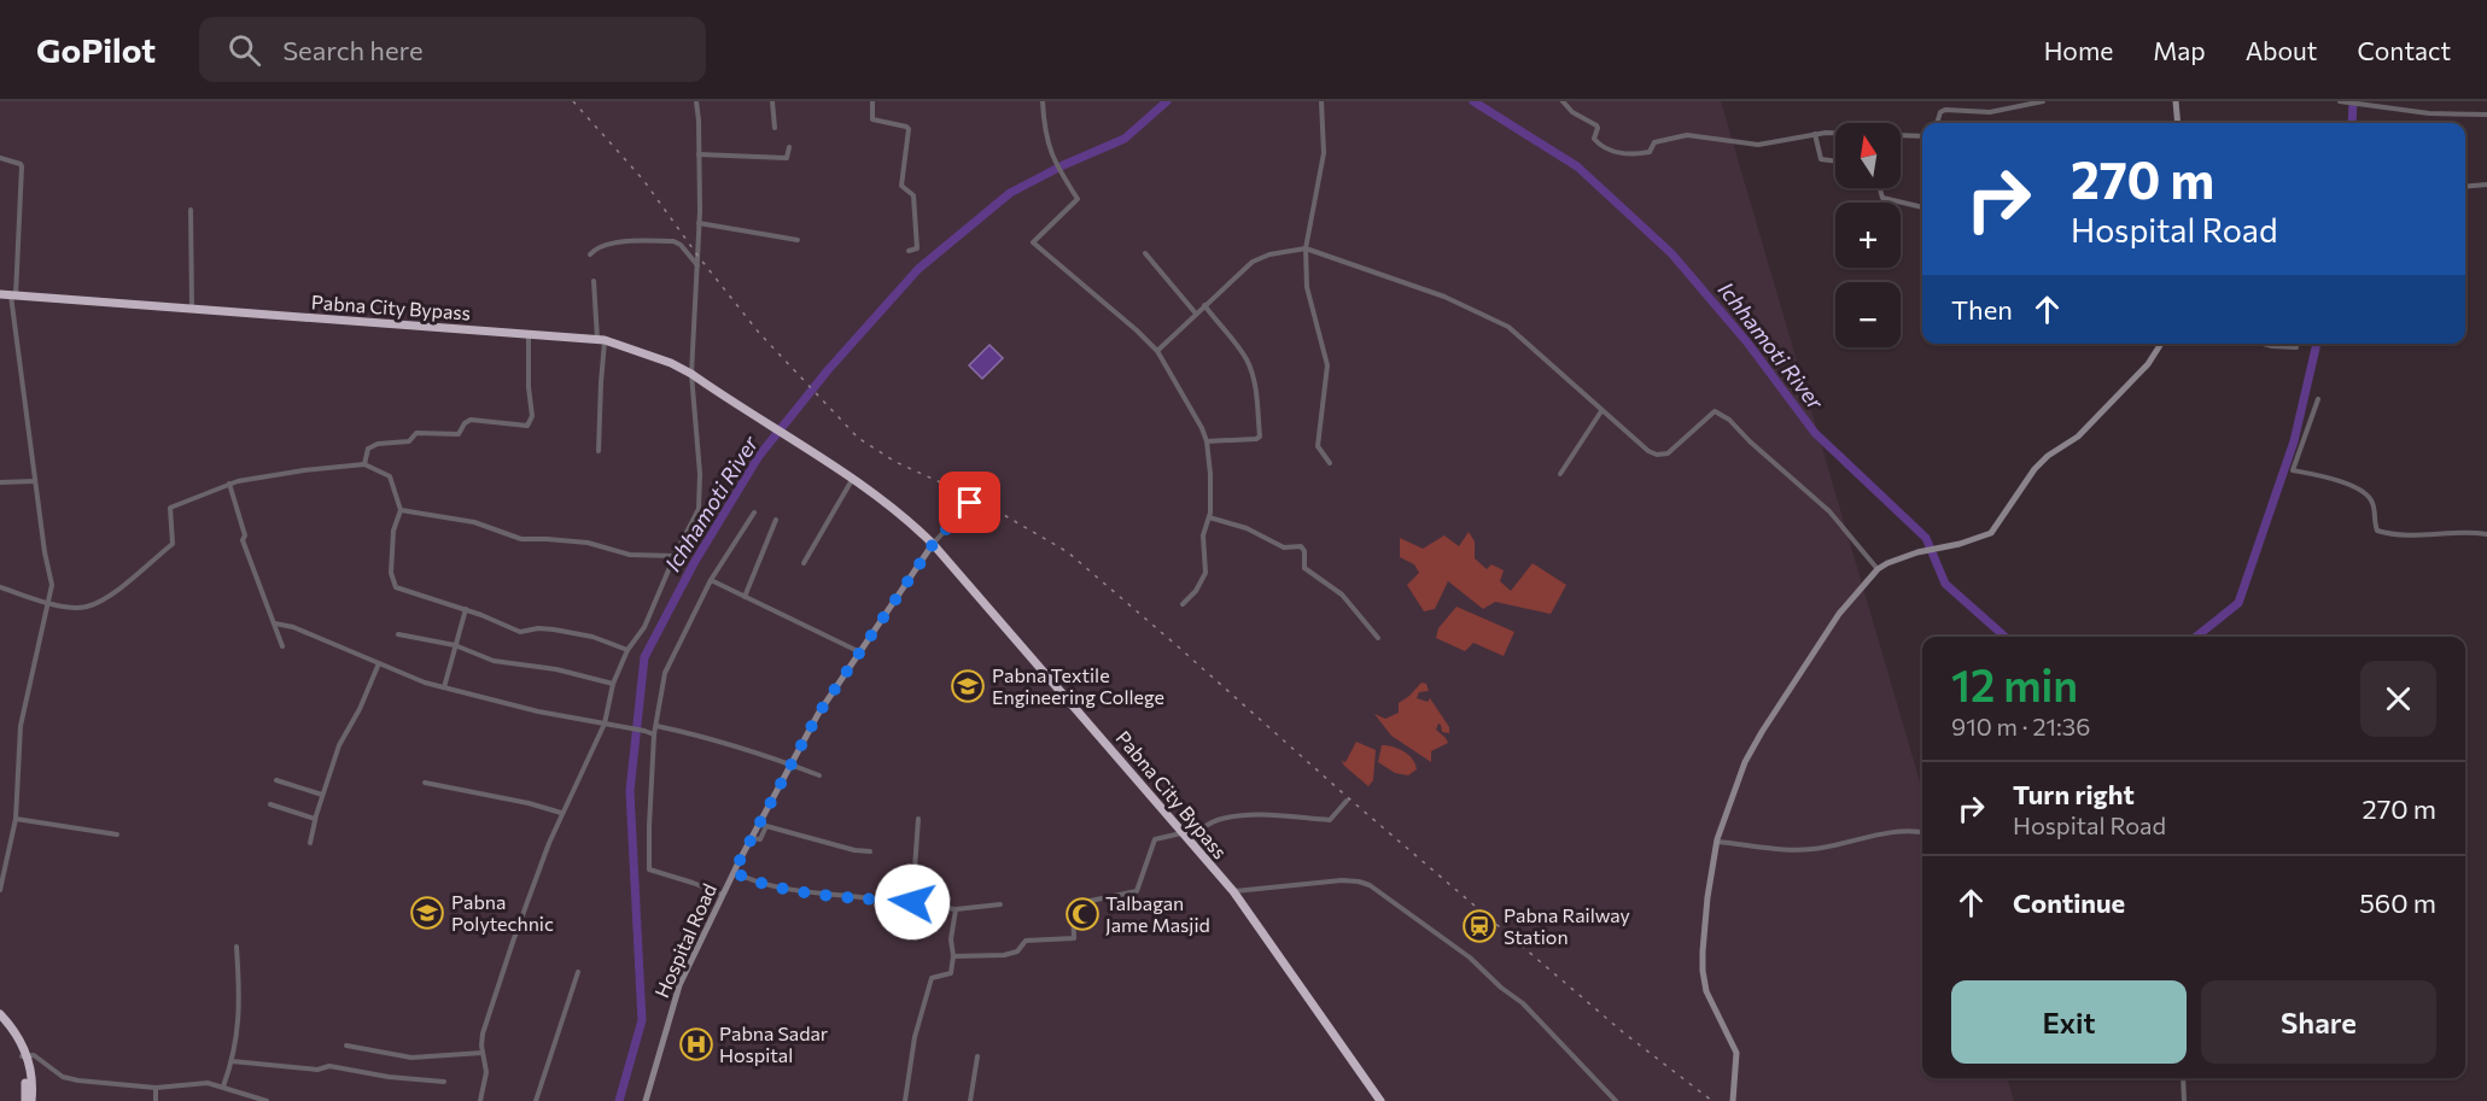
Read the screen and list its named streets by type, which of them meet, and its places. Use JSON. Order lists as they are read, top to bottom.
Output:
{
  "streets": {
    "highway": ["Pabna City Bypass"],
    "main road": ["Hospital Road"]
  },
  "crossings": [
    ["Pabna City Bypass", "Hospital Road"]
  ],
  "water": ["Ichhamoti River"],
  "places": {
    "school or university": ["Pabna Textile Engineering College", "Pabna Polytechnic"],
    "mosque": ["Talbagan Jame Masjid"],
    "station": ["Pabna Railway Station"],
    "hospital": ["Pabna Sadar Hospital"]
  },
  "north": "top",
  "page": {
    "header": "GoPilot",
    "search": "Search here",
    "nav": [
      "Home",
      "Map",
      "About",
      "Contact"
    ],
    "map_buttons": ["+", "−"],
    "turn": ["270 m", "Hospital Road"],
    "then": "Then",
    "heading": ["12 min", "910 m · 21:36"],
    "list": [
      {
        "name": "Turn right",
        "note": "Hospital Road",
        "value": "270 m"
      },
      {
        "name": "Continue",
        "value": "560 m"
      }
    ],
    "buttons": ["Exit", "Share"]
  }
}
